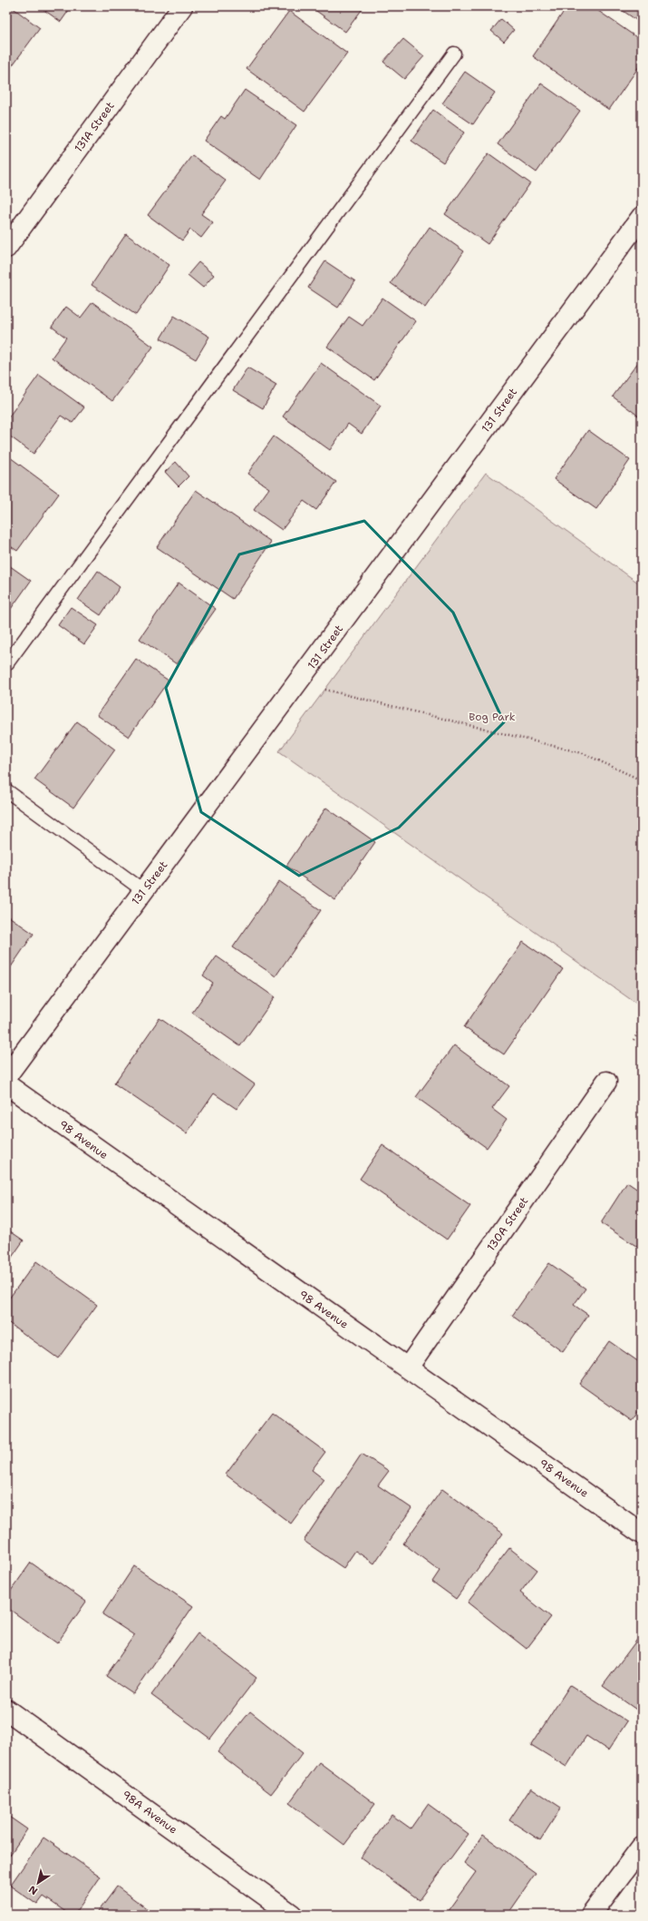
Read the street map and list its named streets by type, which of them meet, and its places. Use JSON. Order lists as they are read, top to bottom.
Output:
{
  "streets": {
    "street": [
      "131A Street",
      "131 Street",
      "98 Avenue",
      "130A Street",
      "98A Avenue"
    ]
  },
  "crossings": [
    ["98 Avenue", "130A Street"]
  ],
  "parks": ["Bog Park"],
  "north": "bottom left"
}
